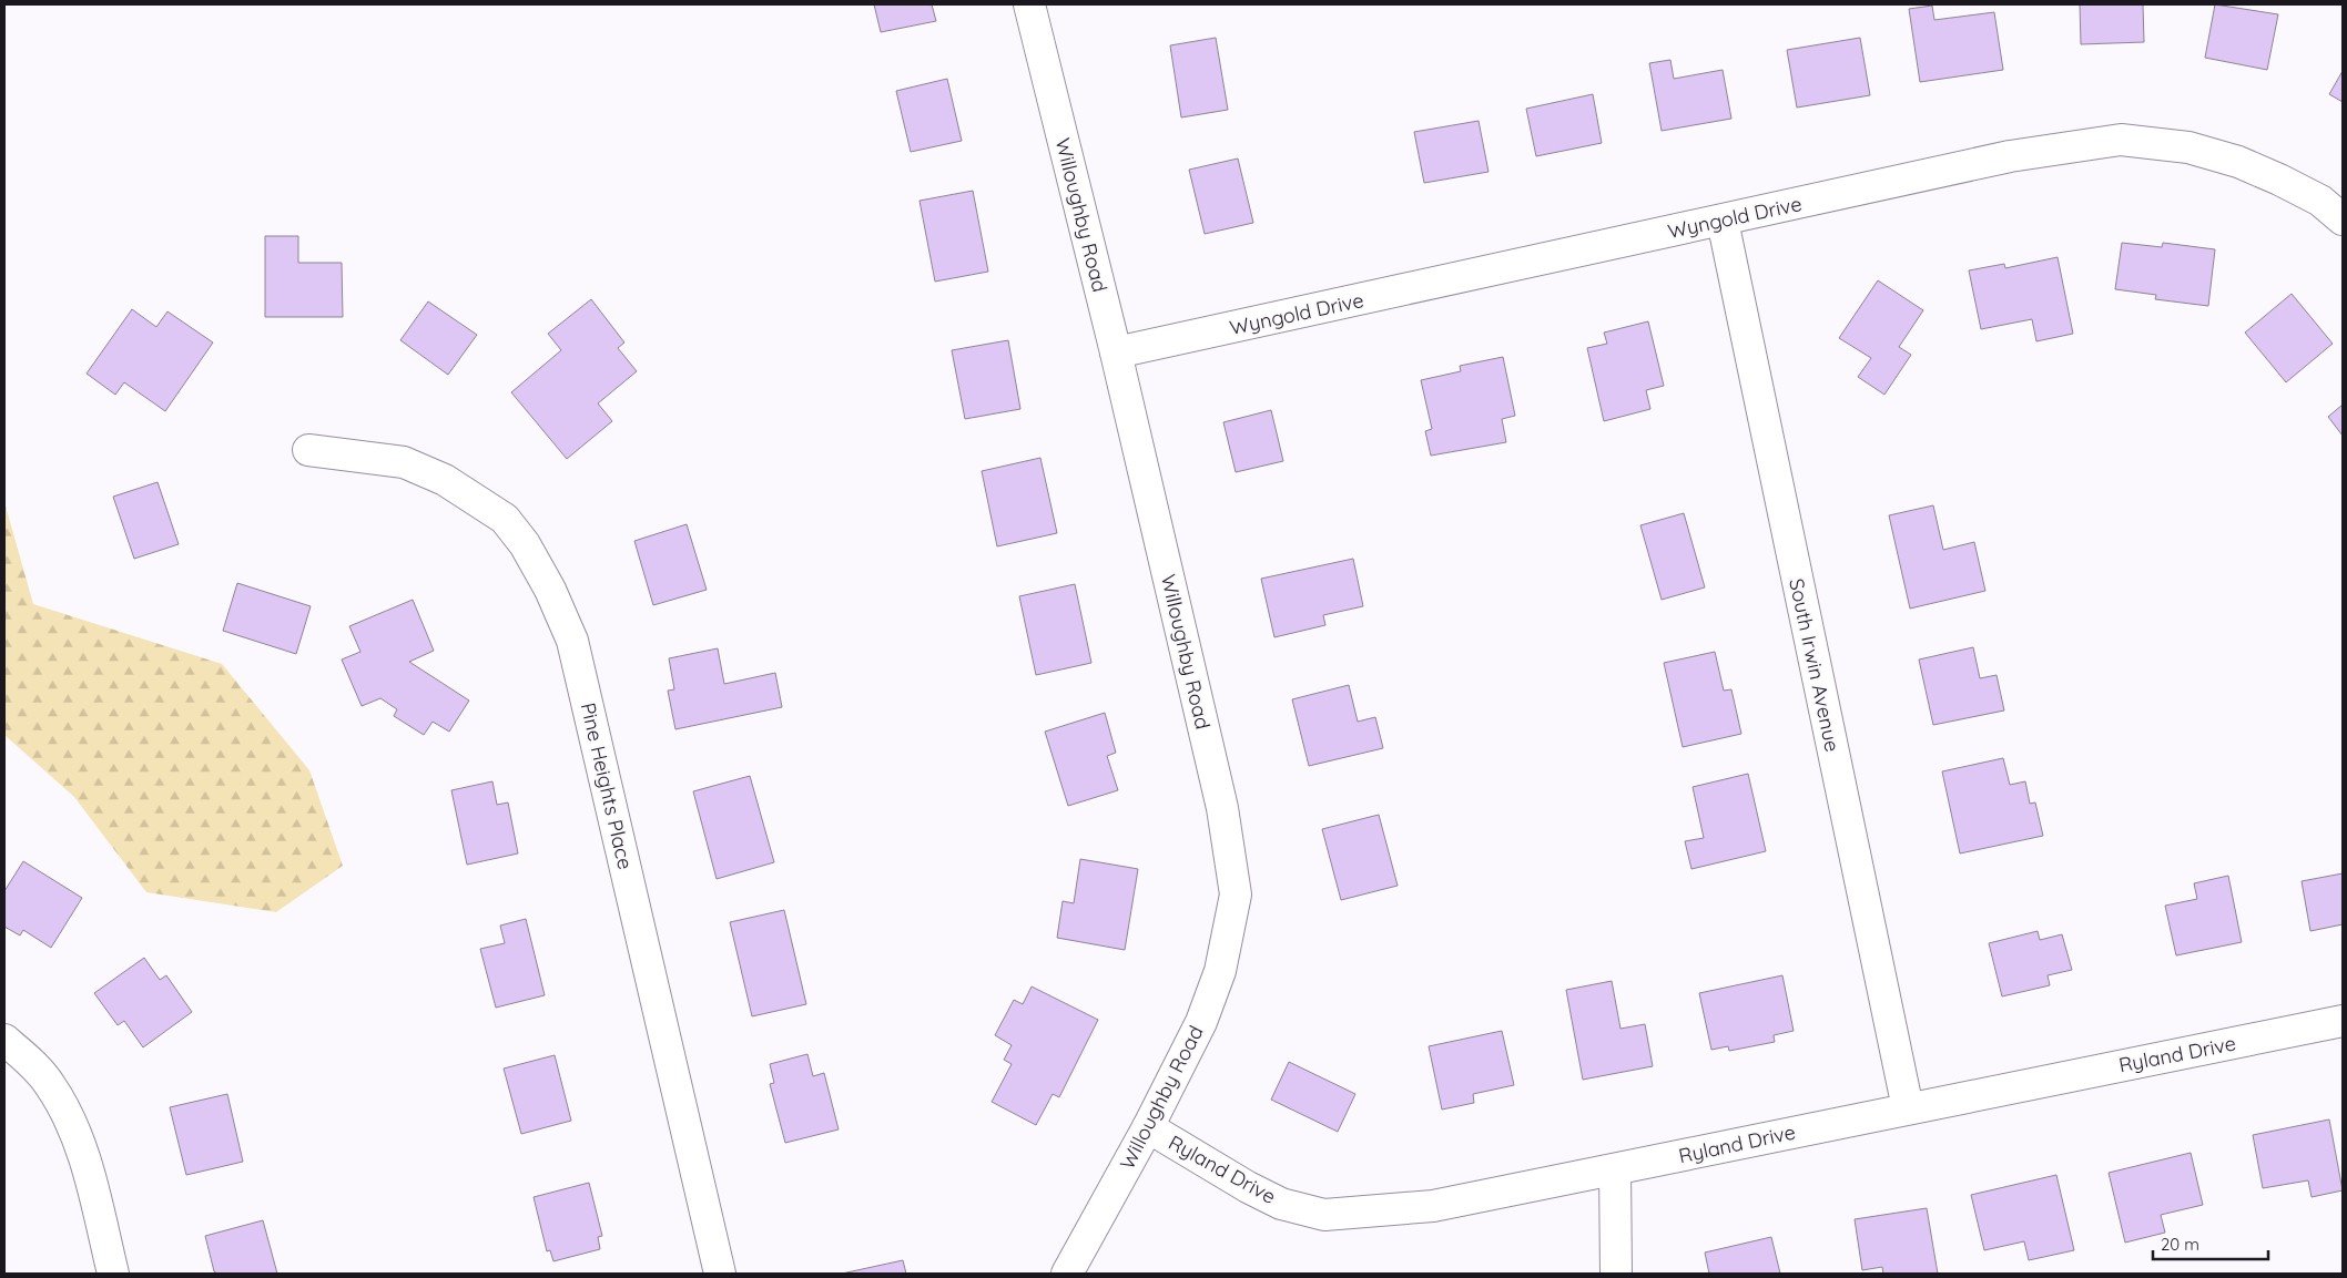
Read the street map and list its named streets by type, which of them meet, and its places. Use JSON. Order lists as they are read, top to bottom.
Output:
{
  "streets": {
    "street": [
      "Willoughby Road",
      "Wyngold Drive",
      "South Irwin Avenue",
      "Pine Heights Place",
      "Ryland Drive"
    ]
  },
  "crossings": [
    ["Willoughby Road", "Wyngold Drive"],
    ["Willoughby Road", "Ryland Drive"],
    ["Wyngold Drive", "South Irwin Avenue"],
    ["South Irwin Avenue", "Ryland Drive"]
  ],
  "scale_bar": "20 m"
}
